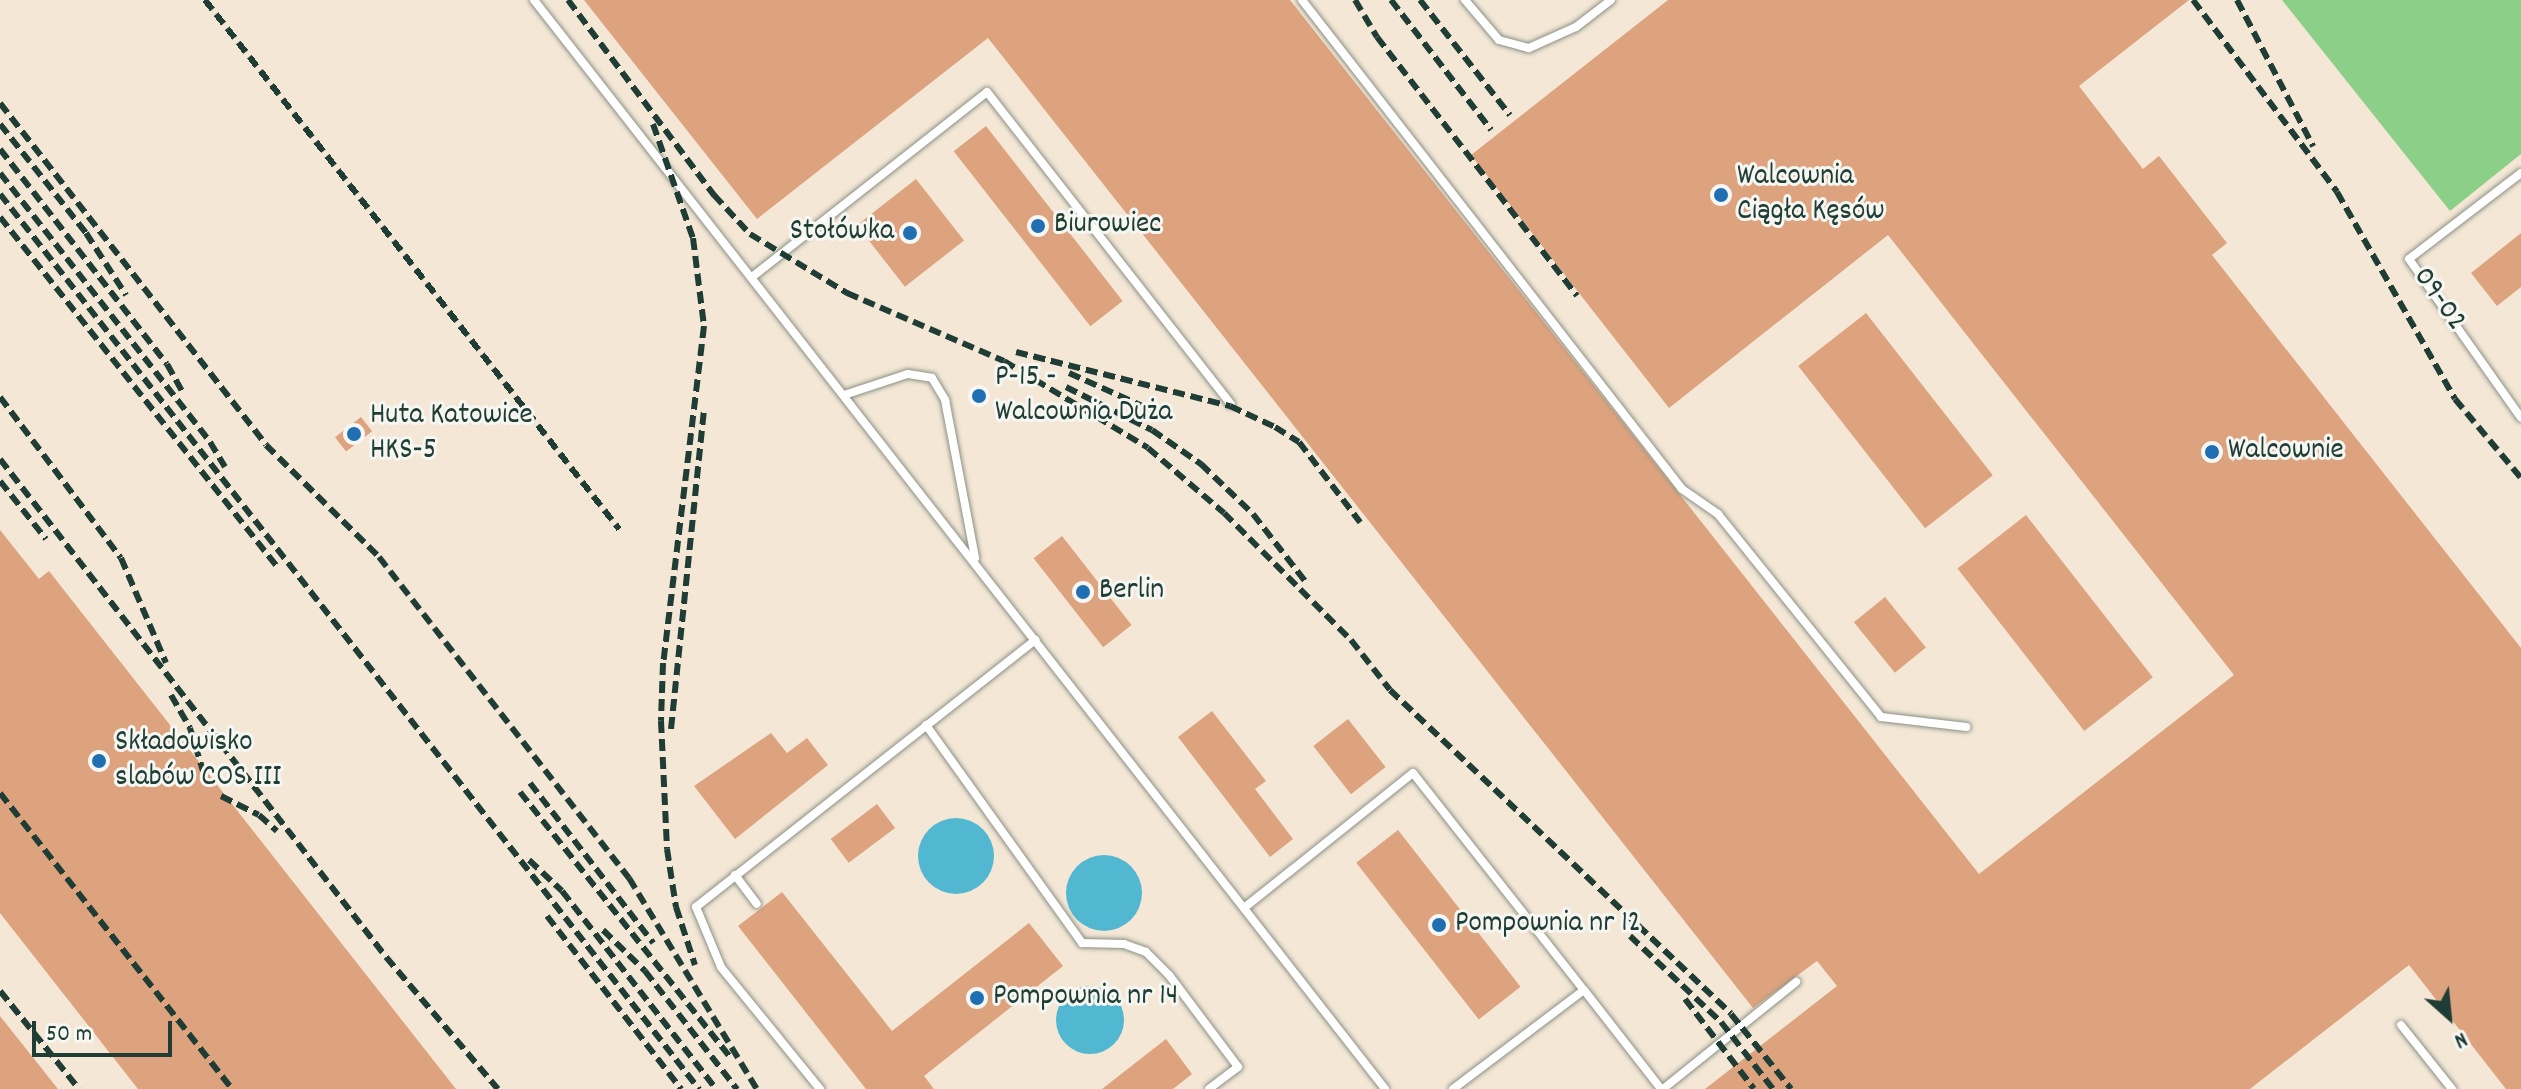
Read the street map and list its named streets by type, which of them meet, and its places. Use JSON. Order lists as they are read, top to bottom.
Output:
{
  "streets": {
    "lane": ["09-02"]
  },
  "places": [
    "Walcownia Ciągła Kęsów",
    "Biurowiec",
    "Stołówka",
    "P-15 - Walcownia Duża",
    "Huta Katowice HKS-5",
    "Walcownie",
    "Berlin",
    "Składowisko slabów COS III",
    "Pompownia nr 12",
    "Pompownia nr 14"
  ],
  "scale_bar": "50 m",
  "north": "bottom right"
}
